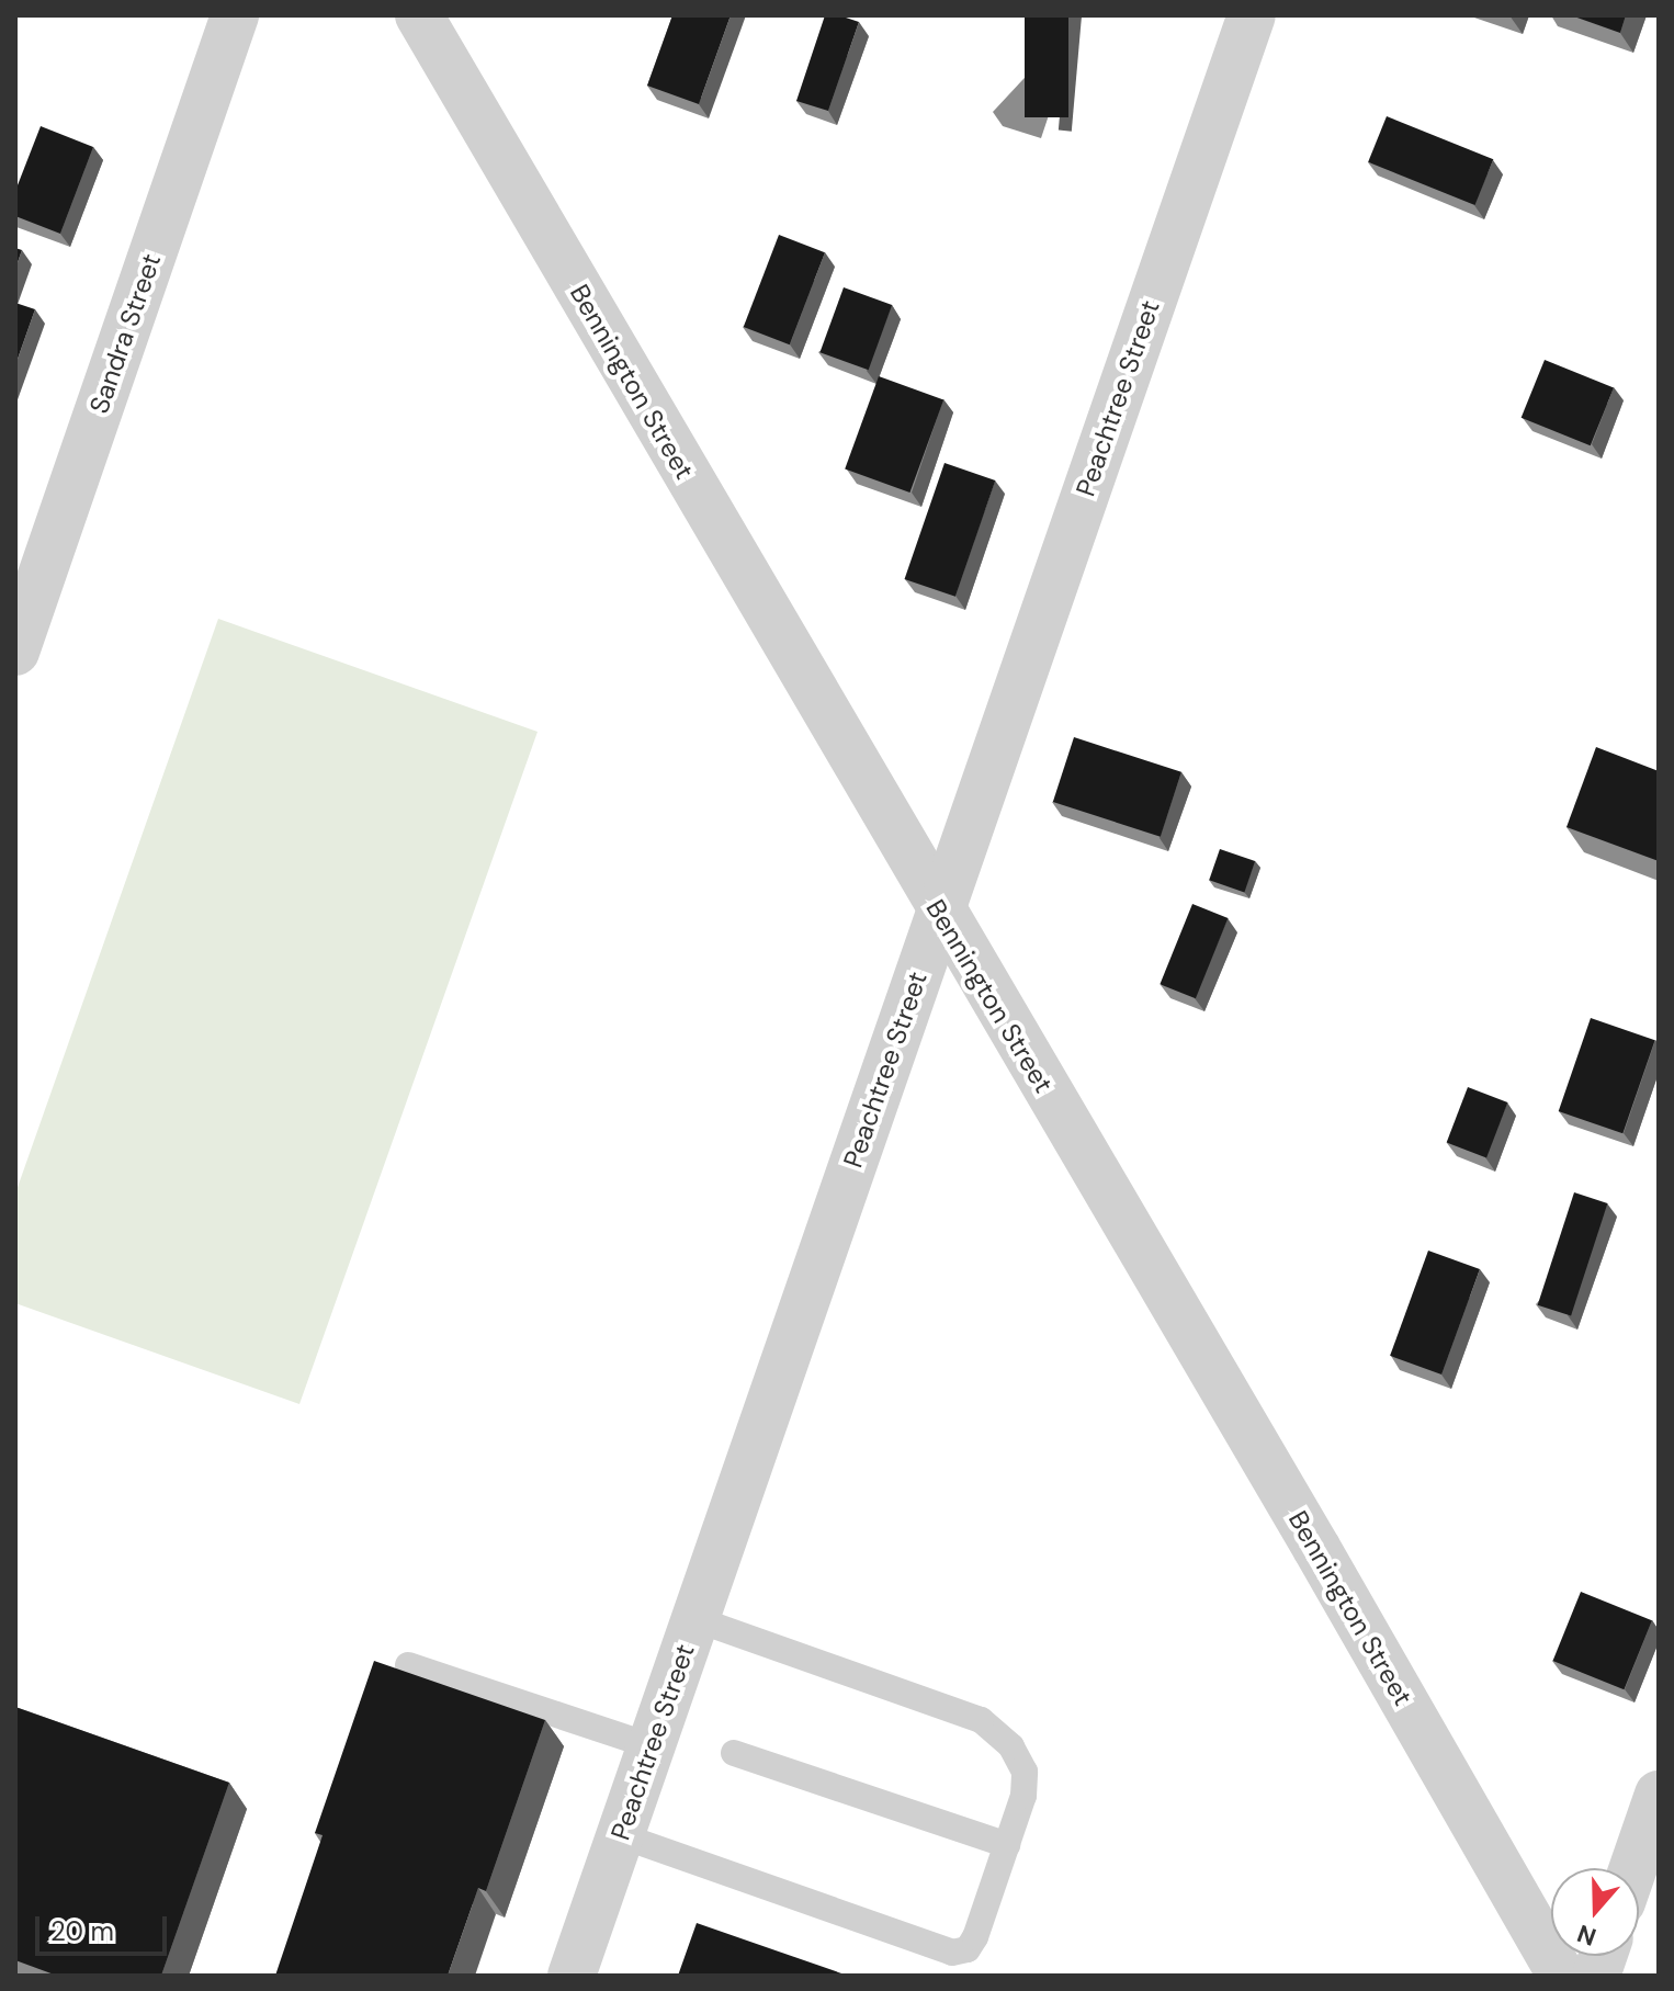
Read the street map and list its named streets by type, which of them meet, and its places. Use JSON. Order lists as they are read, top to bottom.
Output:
{
  "streets": {
    "street": ["Sandra Street", "Bennington Street", "Peachtree Street"]
  },
  "crossings": [
    ["Bennington Street", "Peachtree Street"]
  ],
  "scale_bar": "20 m",
  "north": "bottom"
}
